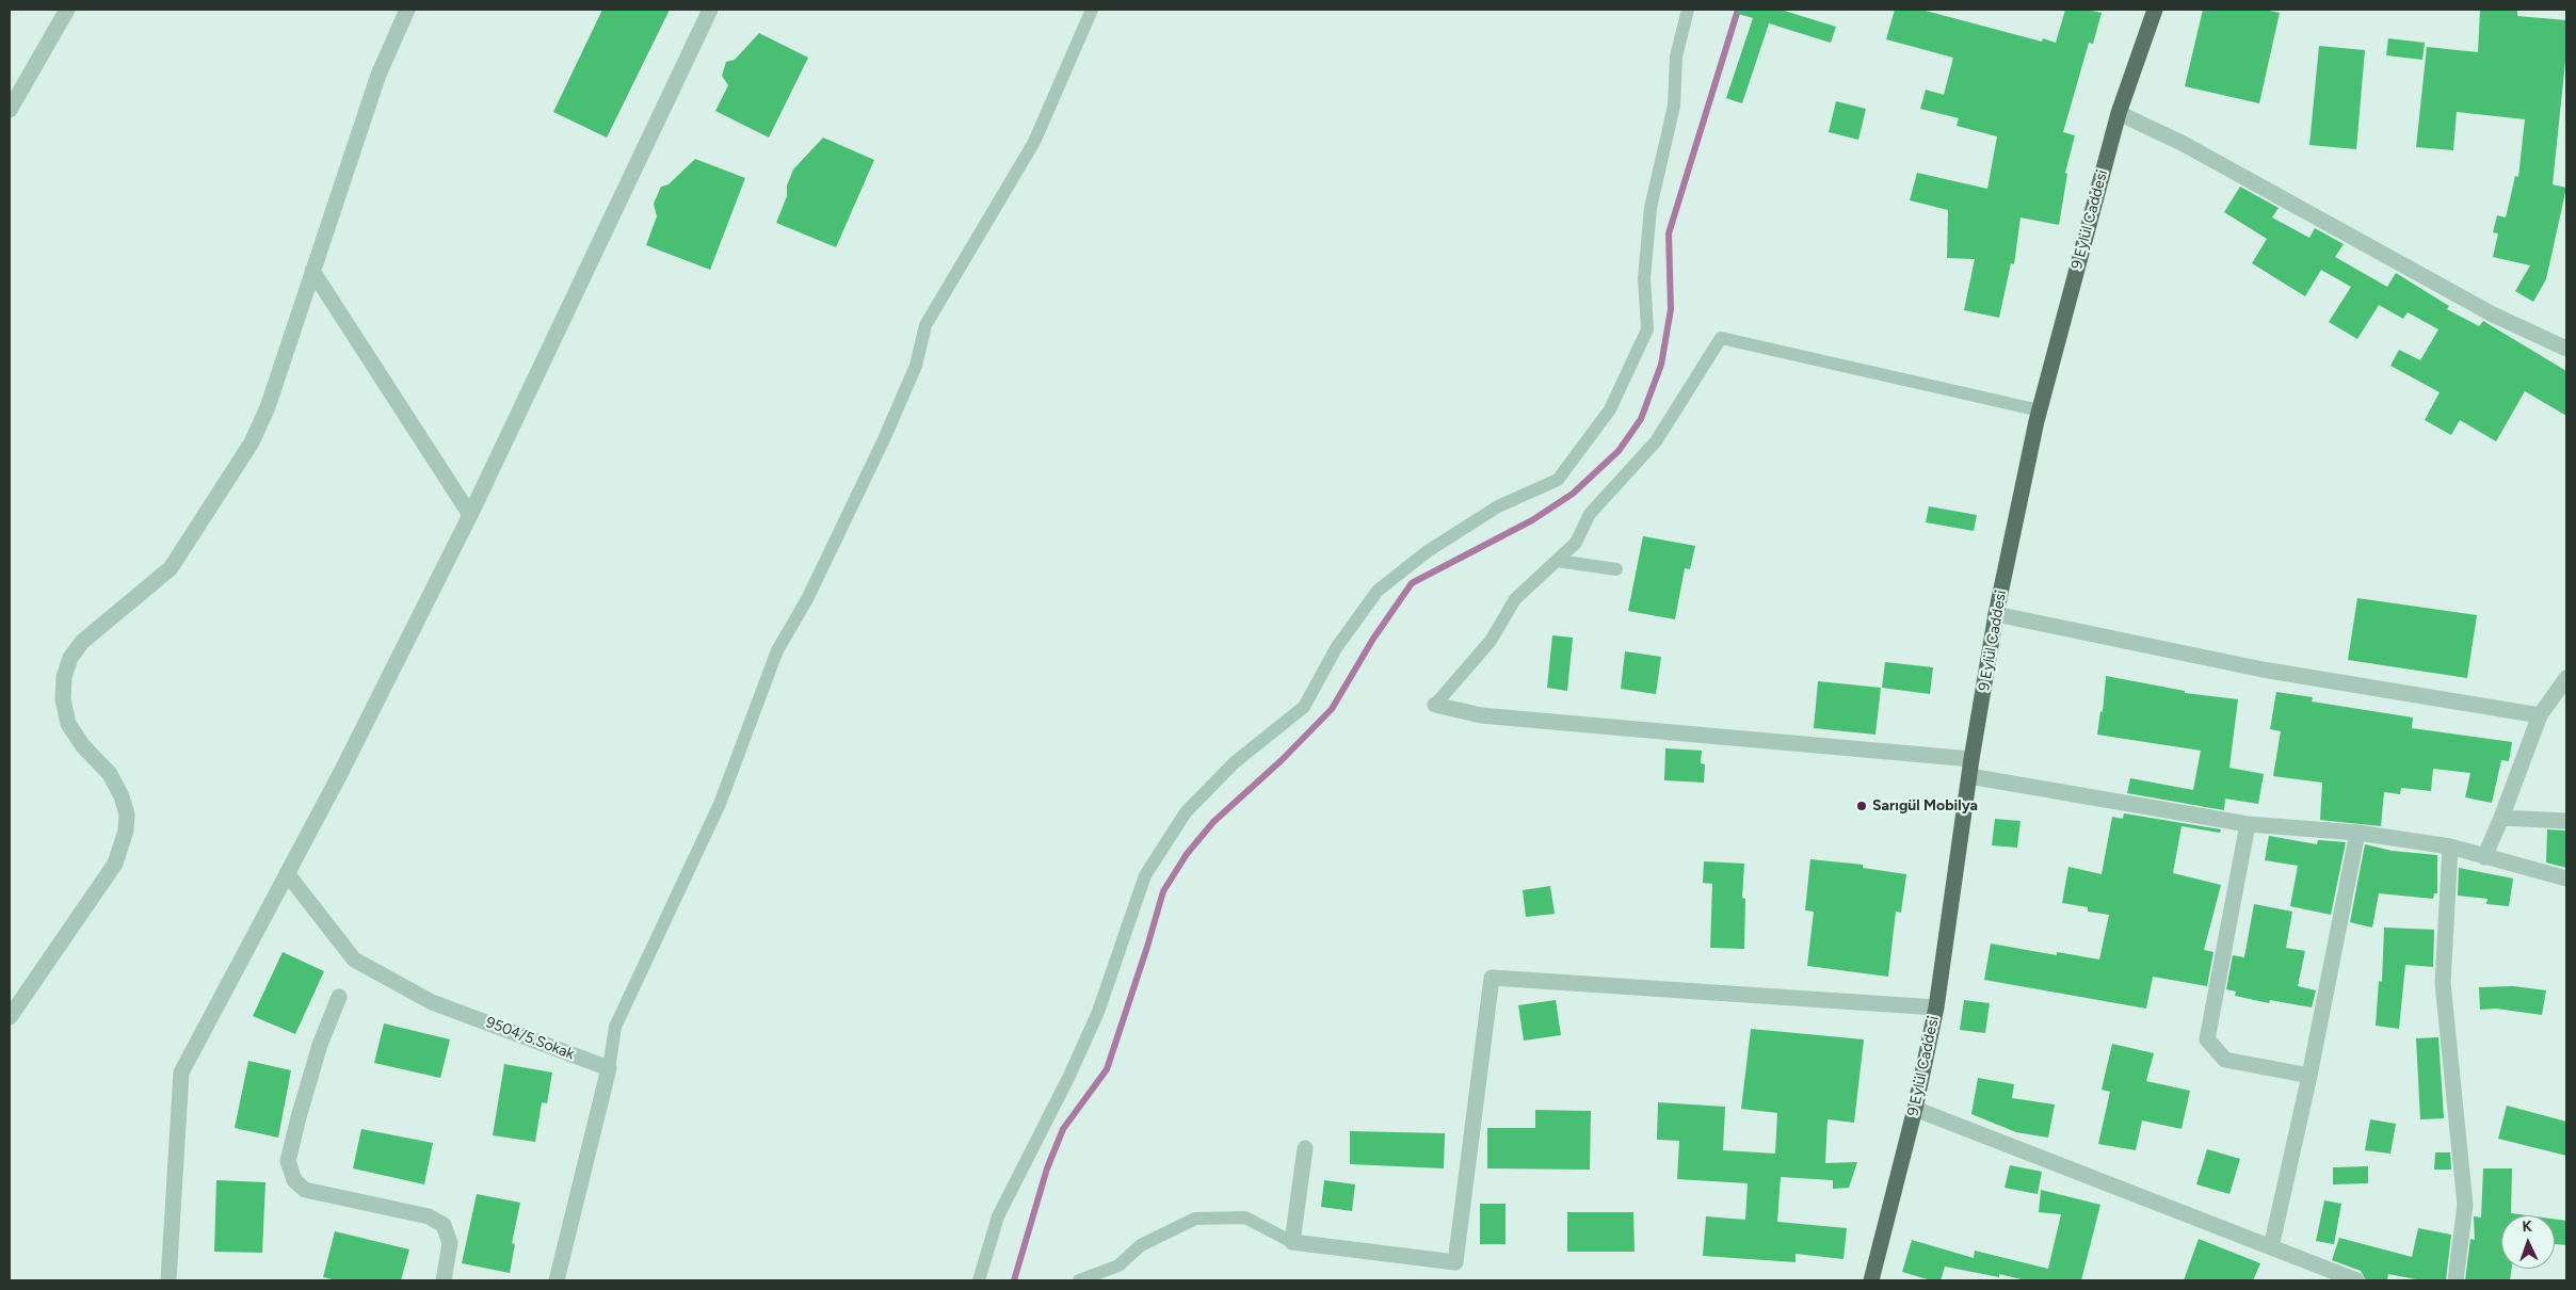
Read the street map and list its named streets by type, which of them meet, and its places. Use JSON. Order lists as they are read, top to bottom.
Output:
{
  "streets": {
    "main road": ["9 Eylül Caddesi"],
    "street": ["9504/5.Sokak"]
  },
  "places": ["Sarıgül Mobilya"],
  "north": "top"
}
